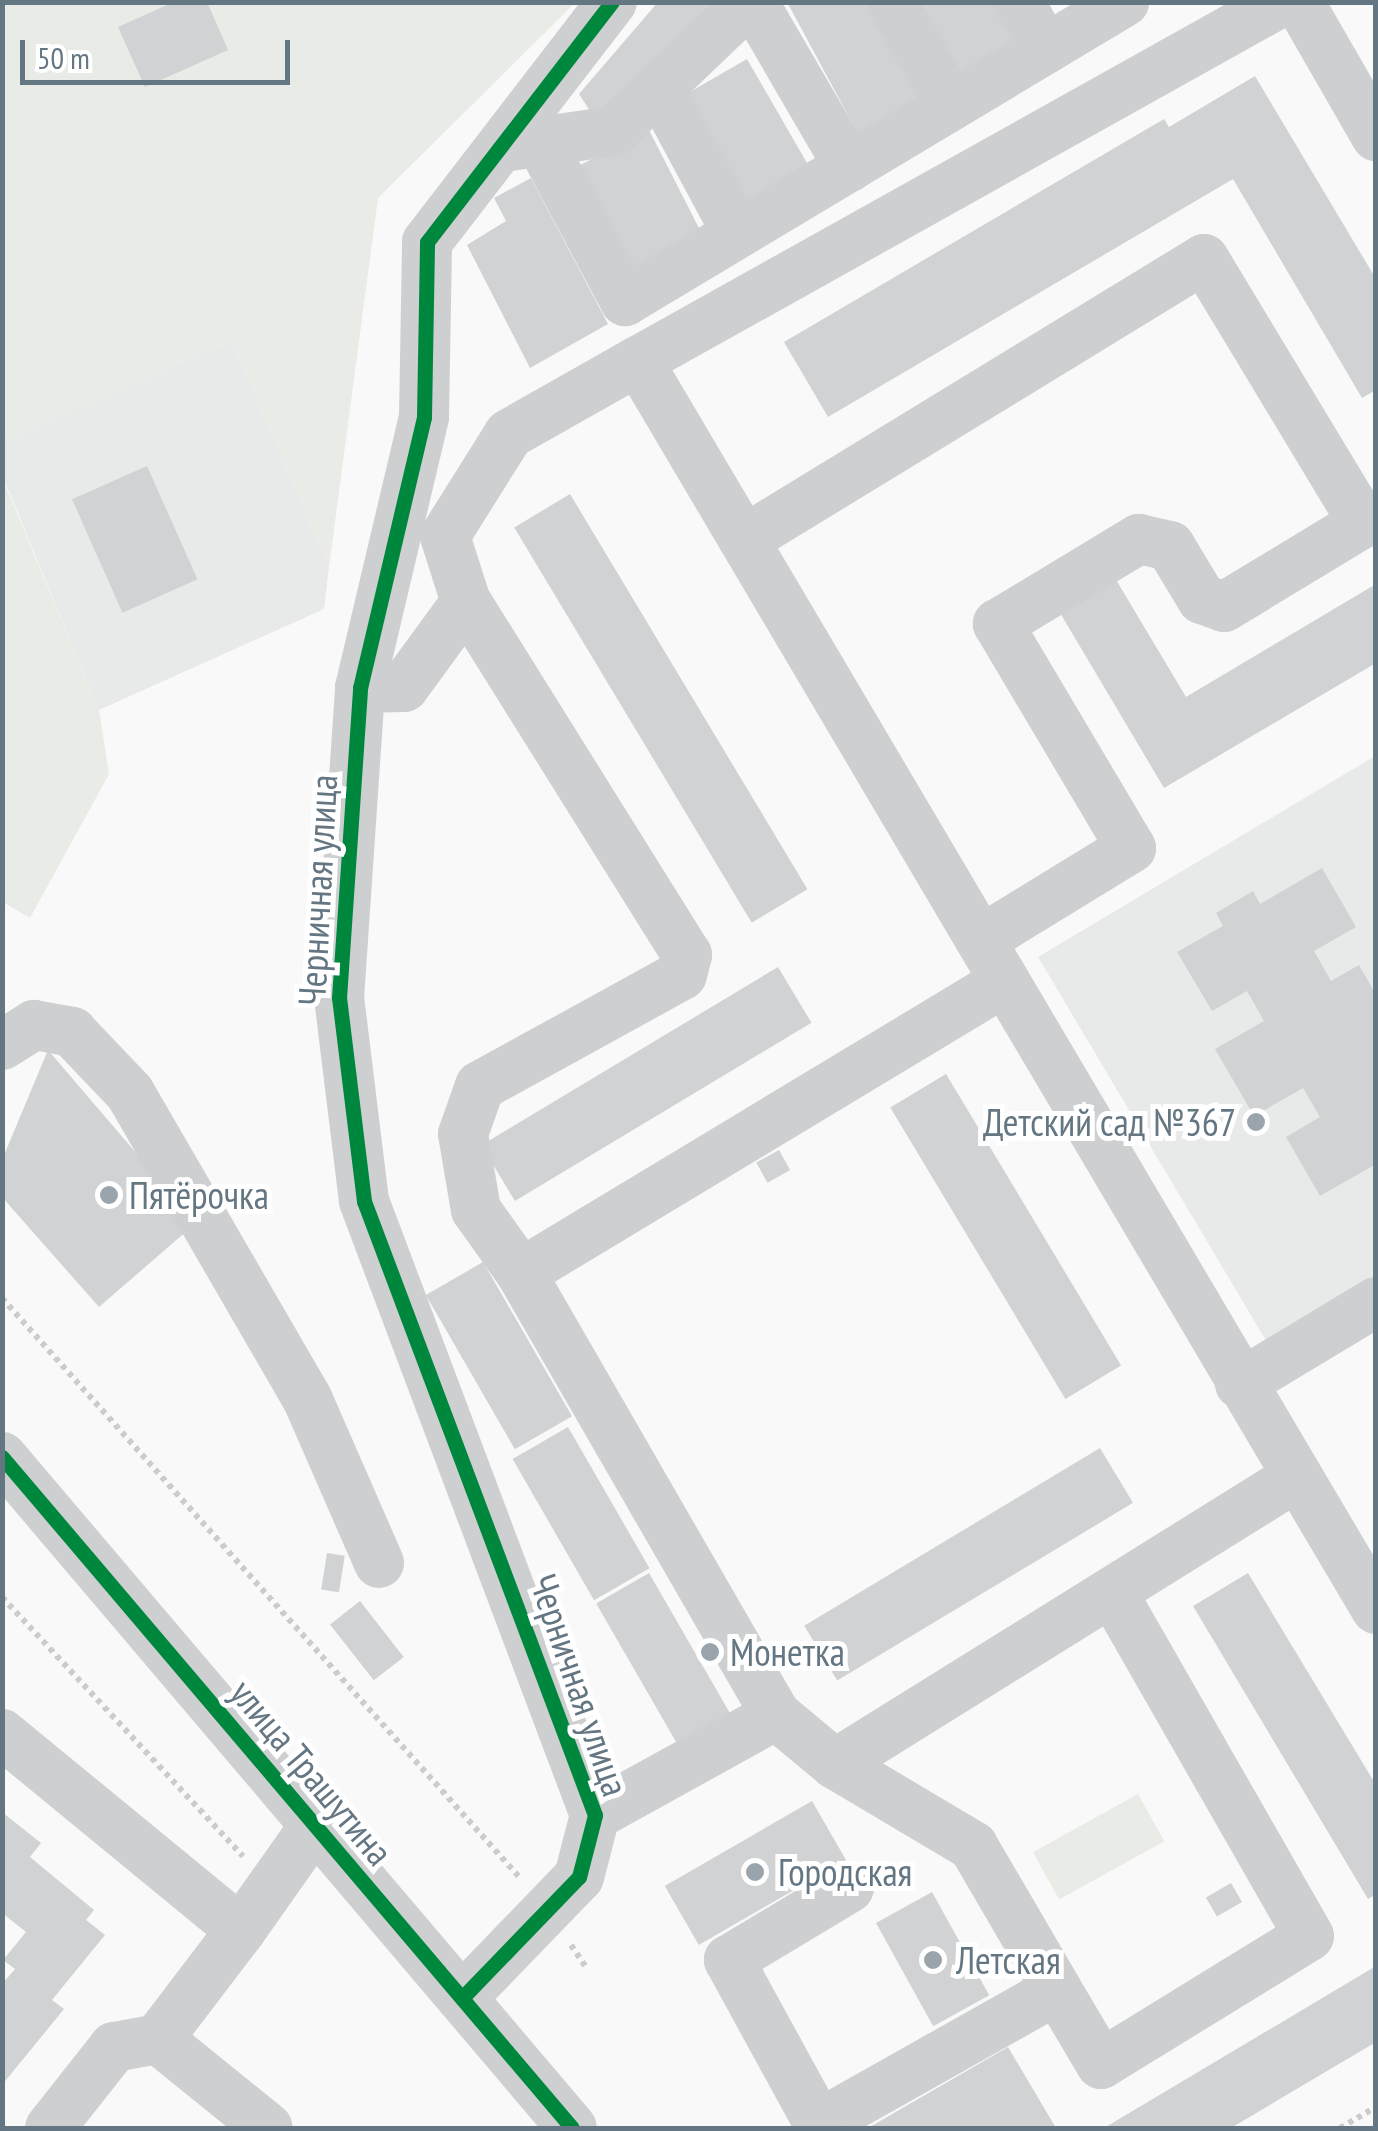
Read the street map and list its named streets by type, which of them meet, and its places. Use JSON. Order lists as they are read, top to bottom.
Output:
{
  "streets": {
    "street": ["Черничная улица", "улица Трашутина"]
  },
  "crossings": [
    ["Черничная улица", "улица Трашутина"]
  ],
  "places": [
    "Детский сад №367",
    "Пятёрочка",
    "Монетка",
    "Городская",
    "Летская"
  ],
  "scale_bar": "50 m"
}
